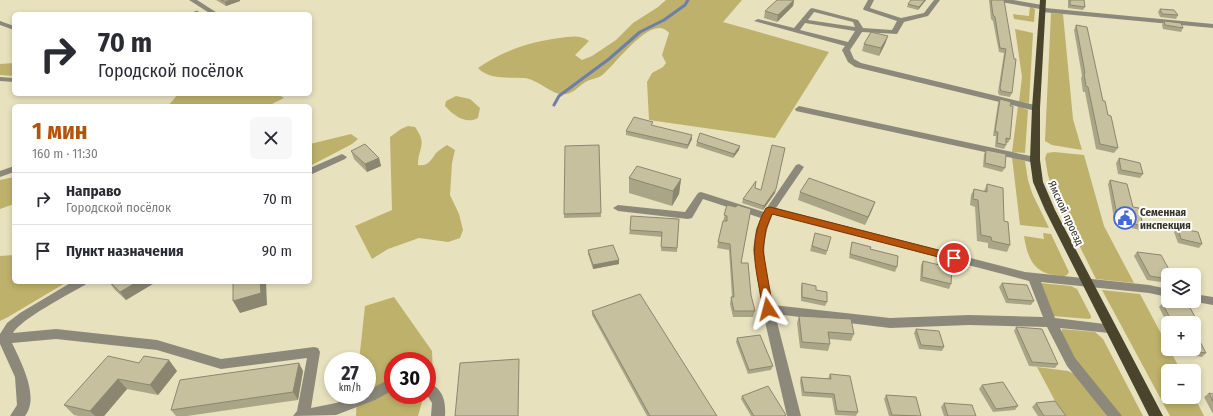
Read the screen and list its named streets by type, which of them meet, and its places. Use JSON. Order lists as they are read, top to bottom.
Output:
{
  "streets": {
    "main road": ["Ямской проезд"]
  },
  "places": {
    "public building": ["Семенная инспекция"]
  },
  "page": {
    "turn": ["70 m", "Городской посёлок"],
    "heading": ["1 мин", "160 m · 11:30"],
    "list": [
      {
        "name": "Направо",
        "note": "Городской посёлок",
        "value": "70 m"
      },
      {
        "name": "Пункт назначения",
        "value": "90 m"
      }
    ],
    "map_buttons": ["+", "−"],
    "speed": "27 km/h",
    "limit": "30"
  }
}
